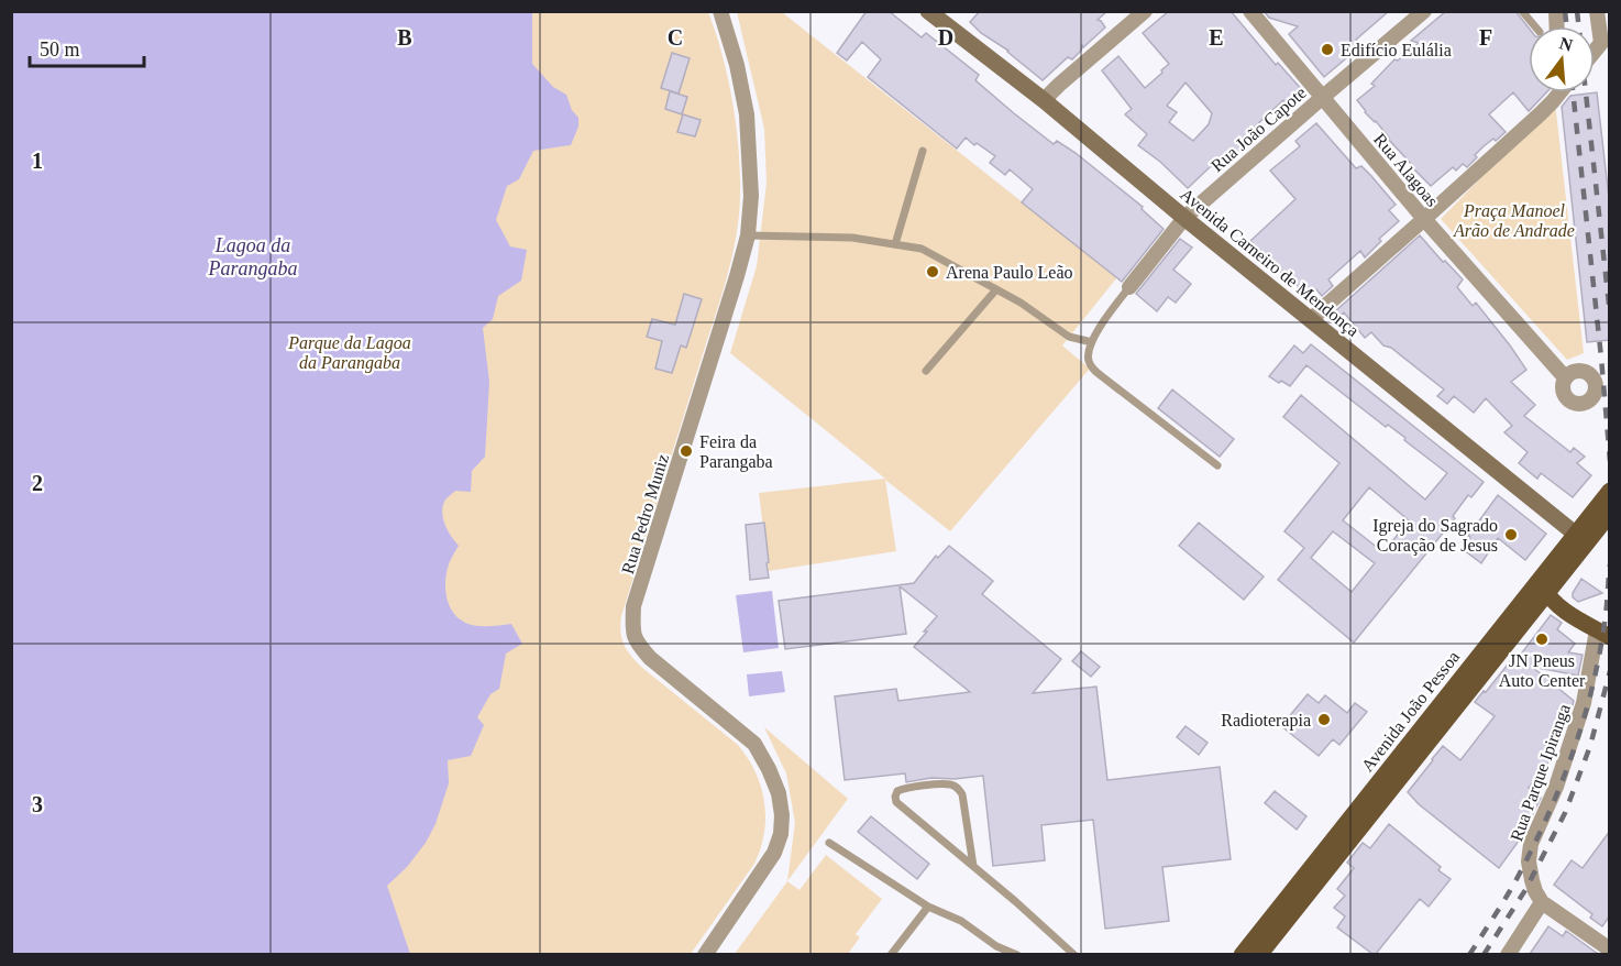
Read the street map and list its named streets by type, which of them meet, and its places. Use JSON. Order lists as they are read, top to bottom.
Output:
{
  "streets": {
    "main road": ["Avenida Carneiro de Mendonça", "Avenida João Pessoa"],
    "street": [
      "Rua João Capote",
      "Rua Alagoas",
      "Rua Pedro Muniz",
      "Rua Parque Ipiranga"
    ]
  },
  "crossings": [
    ["Rua João Capote", "Rua Alagoas"],
    ["Rua João Capote", "Avenida Carneiro de Mendonça"],
    ["Avenida Carneiro de Mendonça", "Avenida João Pessoa"]
  ],
  "water": ["Lagoa da Parangaba"],
  "parks": ["Praça Manoel Arão de Andrade", "Parque da Lagoa da Parangaba"],
  "places": [
    "Edifício Eulália",
    "Arena Paulo Leão",
    "Feira da Parangaba",
    "Igreja do Sagrado Coração de Jesus",
    "JN Pneus Auto Center",
    "Radioterapia"
  ],
  "scale_bar": "50 m",
  "north": "top",
  "grid": {
    "columns": [
      "B",
      "C",
      "D",
      "E",
      "F"
    ],
    "rows": ["1", "2", "3"]
  }
}
